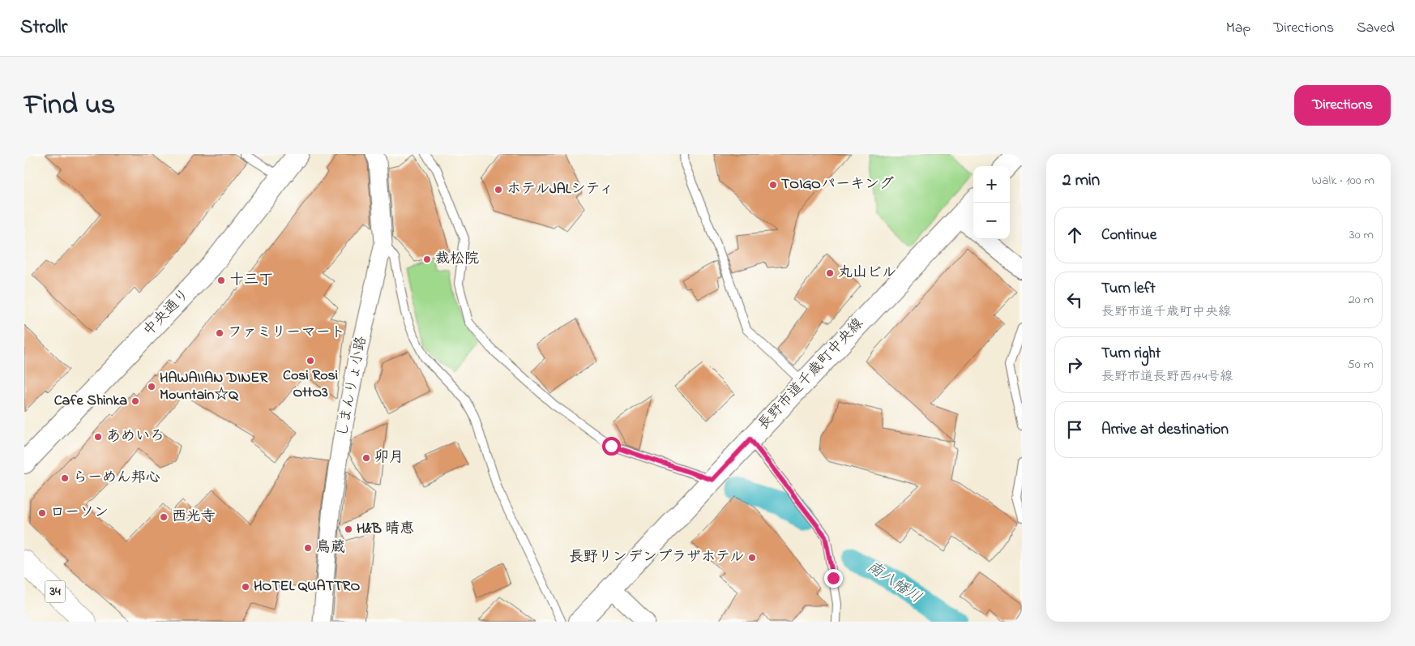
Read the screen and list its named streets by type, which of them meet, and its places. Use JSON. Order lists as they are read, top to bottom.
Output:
{
  "streets": {
    "main road": ["34"],
    "street": ["中央通り", "長野市道千歳町中央線", "しまんりょ小路"]
  },
  "water": ["南八幡川"],
  "places": [
    "TOIGOパーキング",
    "ホテルJALシティ",
    "裁松院",
    "丸山ビル",
    "十三丁",
    "ファミリーマート",
    "Cosi Rosi OttO3",
    "HAWAIIAN DINER Mountain☆Q",
    "Cafe Shinka",
    "あめいろ",
    "卯月",
    "らーめん邦心",
    "ローソン",
    "西光寺",
    "H&B 晴恵",
    "鳥蔵",
    "長野リンデンプラザホテル",
    "HOTEL QUATTRO"
  ],
  "page": {
    "header": "Strollr",
    "nav": ["Map", "Directions", "Saved"],
    "title": "Find us",
    "buttons": "Directions",
    "heading": ["2 min", "Walk · 100 m"],
    "map_buttons": ["+", "−"],
    "list": [
      ["Continue", "30 m"],
      ["Turn left", "長野市道千歳町中央線", "20 m"],
      ["Turn right", "長野市道長野西174号線", "50 m"],
      "Arrive at destination"
    ]
  }
}
